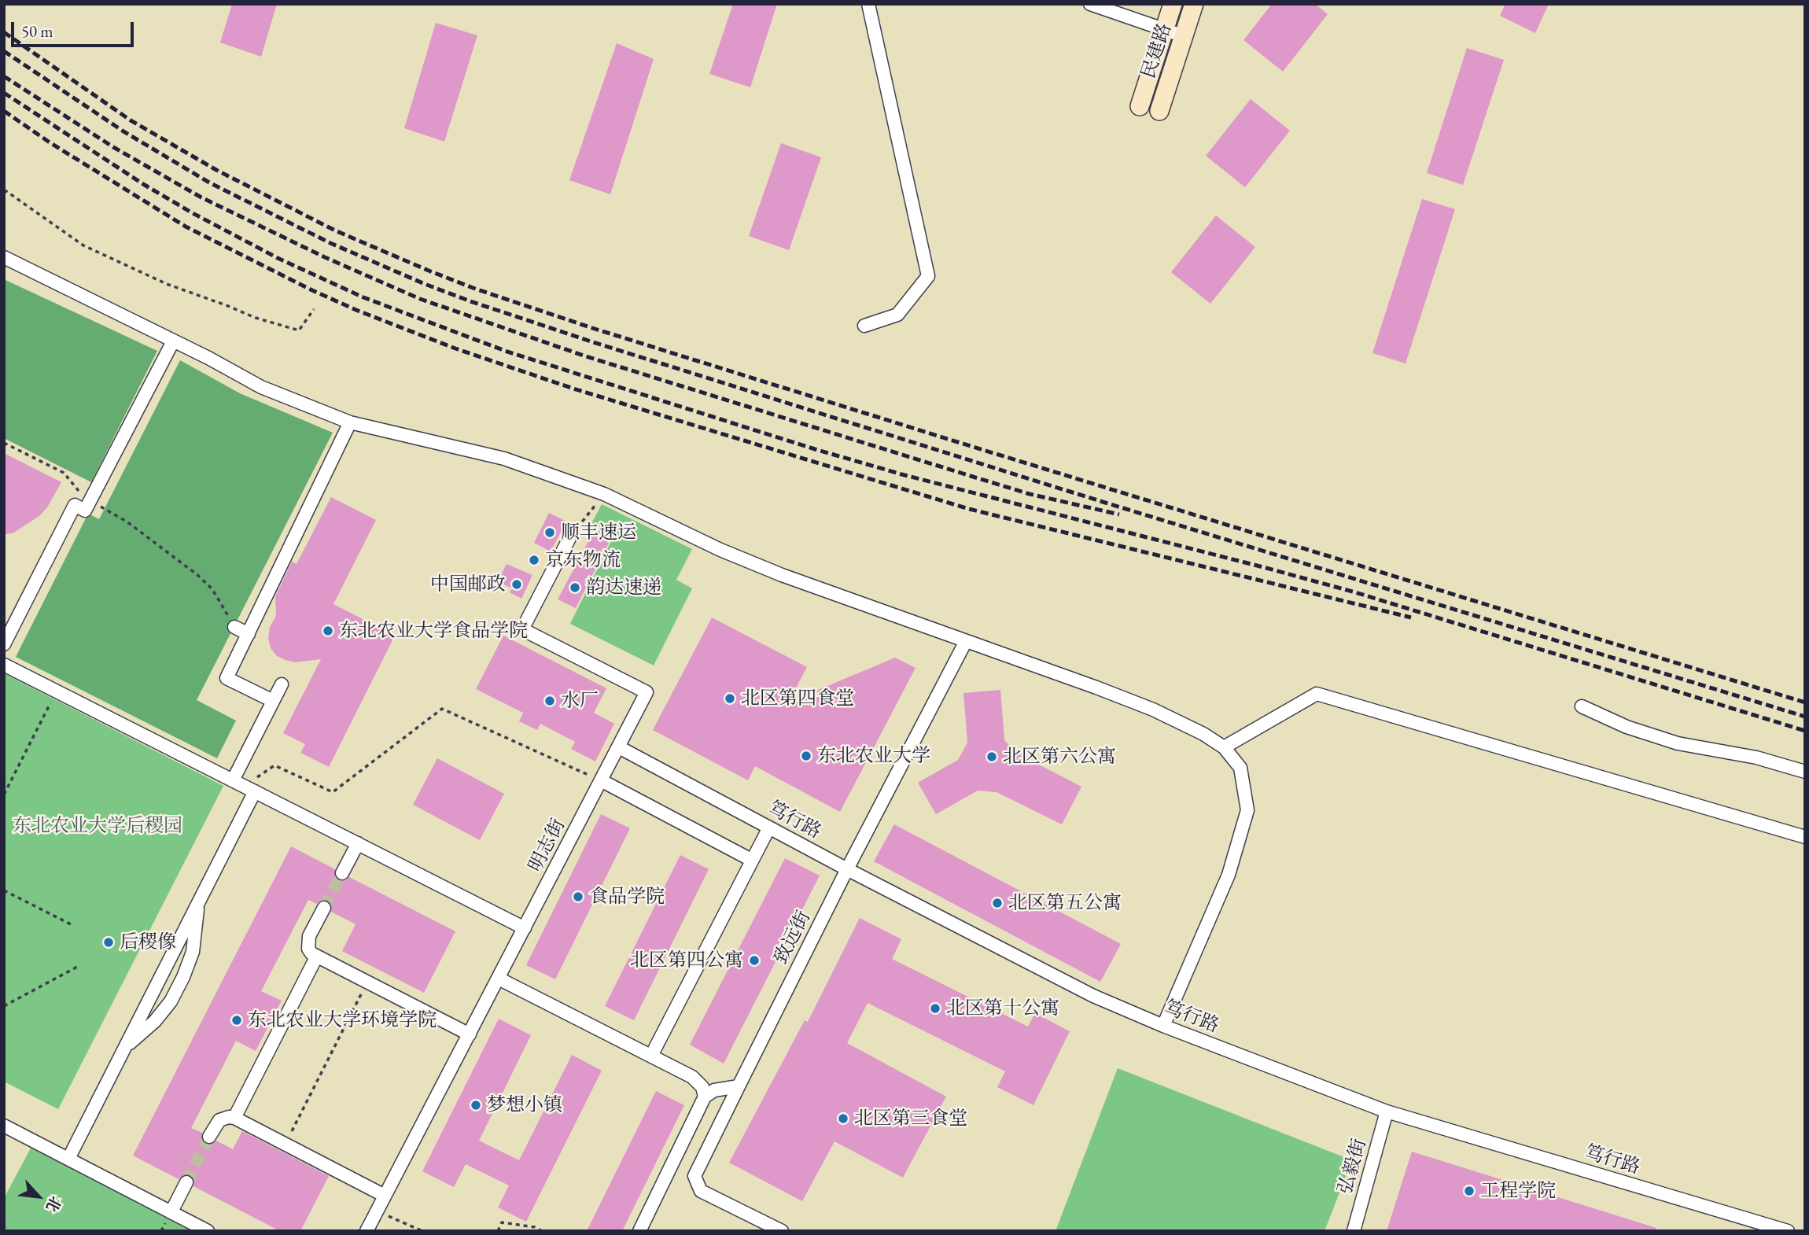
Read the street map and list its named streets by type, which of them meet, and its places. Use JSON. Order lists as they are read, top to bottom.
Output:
{
  "streets": {
    "street": [
      "民建路",
      "笃行路",
      "明志街",
      "致远街",
      "弘毅街"
    ]
  },
  "crossings": [
    ["笃行路", "明志街"],
    ["笃行路", "致远街"],
    ["笃行路", "弘毅街"]
  ],
  "parks": ["东北农业大学后稷园"],
  "places": [
    "顺丰速运",
    "京东物流",
    "中国邮政",
    "韵达速递",
    "东北农业大学食品学院",
    "北区第四食堂",
    "水厂",
    "东北农业大学",
    "北区第六公寓",
    "食品学院",
    "北区第五公寓",
    "后稷像",
    "北区第四公寓",
    "北区第十公寓",
    "东北农业大学环境学院",
    "梦想小镇",
    "北区第三食堂",
    "工程学院"
  ],
  "scale_bar": "50 m",
  "north": "bottom right"
}
